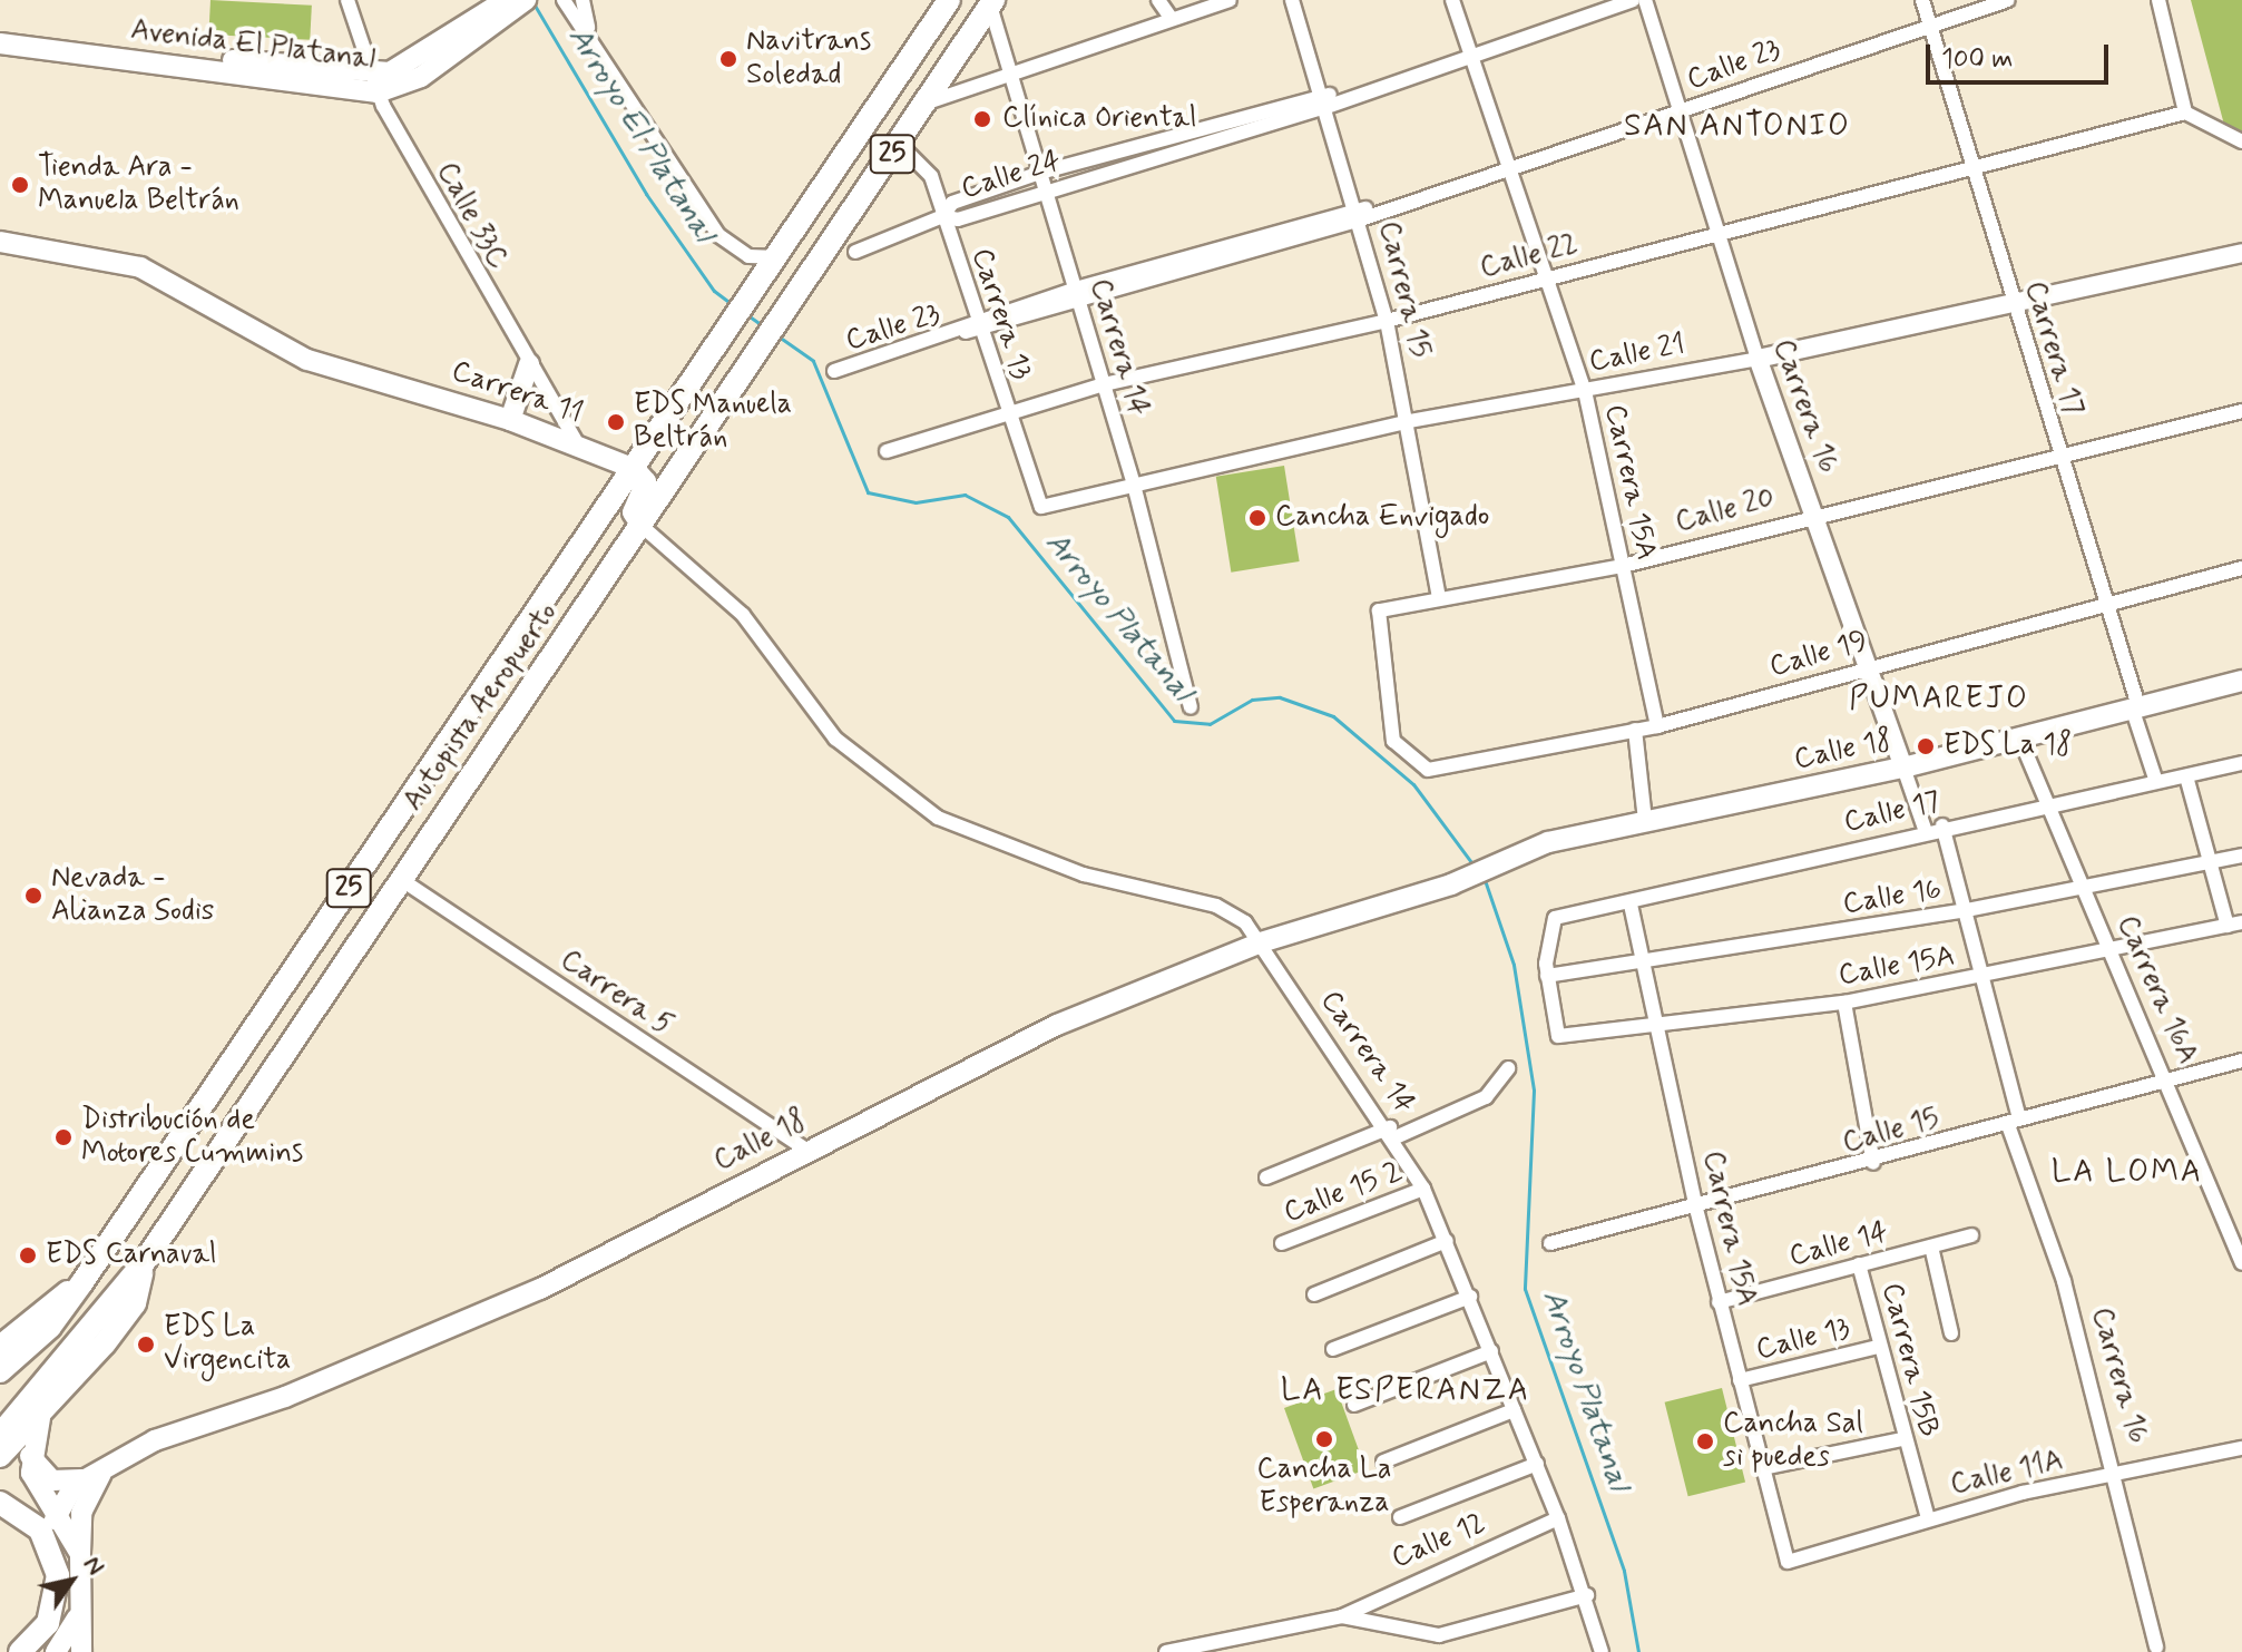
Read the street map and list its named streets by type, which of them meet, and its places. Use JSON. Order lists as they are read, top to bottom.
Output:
{
  "streets": {
    "highway": ["25", "Autopista Aeropuerto"],
    "main road": ["Avenida El Platanal", "Carrera 11", "Calle 18"],
    "street": [
      "Calle 23",
      "Calle 24",
      "Calle 33C",
      "Calle 22",
      "Carrera 15",
      "Carrera 13",
      "Carrera 14",
      "Carrera 17",
      "Calle 21",
      "Carrera 16",
      "Carrera 15A",
      "Calle 20",
      "Calle 19",
      "Calle 17",
      "Calle 16",
      "Calle 15A",
      "Carrera 16A",
      "Carrera 5",
      "Calle 15",
      "Calle 15 2",
      "Calle 14",
      "Calle 13",
      "Carrera 15B",
      "Calle 11A",
      "Calle 12"
    ]
  },
  "crossings": [
    ["Avenida El Platanal", "Calle 33C"],
    ["Calle 23", "Carrera 15"],
    ["Calle 23", "Carrera 13"],
    ["Calle 23", "Carrera 14"],
    ["Calle 23", "Carrera 17"],
    ["Calle 23", "Carrera 16"],
    ["Calle 23", "Carrera 15A"],
    ["Calle 24", "Carrera 15"],
    ["Calle 24", "Carrera 13"],
    ["Calle 24", "Carrera 14"],
    ["Calle 24", "Carrera 15A"],
    ["Calle 33C", "Carrera 11"],
    ["Calle 22", "Carrera 15"],
    ["Calle 22", "Carrera 13"],
    ["Calle 22", "Carrera 14"],
    ["Calle 22", "Carrera 17"],
    ["Calle 22", "Carrera 16"],
    ["Calle 22", "Carrera 15A"],
    ["Carrera 15", "Calle 21"],
    ["Carrera 15", "Calle 20"],
    ["Carrera 13", "Calle 21"],
    ["Carrera 13", "Autopista Aeropuerto"],
    ["Carrera 14", "Calle 21"],
    ["Carrera 14", "Autopista Aeropuerto"],
    ["Carrera 14", "Calle 18"],
    ["Carrera 14", "Calle 15 2"],
    ["Carrera 14", "Calle 12"],
    ["Carrera 17", "Calle 21"],
    ["Carrera 17", "Calle 20"],
    ["Carrera 17", "Calle 19"],
    ["Carrera 17", "Calle 18"],
    ["Carrera 17", "Calle 17"],
    ["Calle 21", "Carrera 16"],
    ["Calle 21", "Carrera 15A"],
    ["Carrera 11", "Autopista Aeropuerto"],
    ["Carrera 16", "Calle 20"],
    ["Carrera 16", "Calle 19"],
    ["Carrera 16", "Calle 18"],
    ["Carrera 16", "Calle 17"],
    ["Carrera 16", "Calle 16"],
    ["Carrera 16", "Calle 15A"],
    ["Carrera 16", "Calle 15"],
    ["Carrera 16", "Calle 11A"],
    ["Carrera 15A", "Calle 20"],
    ["Carrera 15A", "Calle 19"],
    ["Carrera 15A", "Calle 17"],
    ["Carrera 15A", "Calle 16"],
    ["Carrera 15A", "Calle 15A"],
    ["Carrera 15A", "Calle 15"],
    ["Carrera 15A", "Calle 14"],
    ["Carrera 15A", "Calle 13"],
    ["Carrera 15A", "Calle 11A"],
    ["Calle 20", "Calle 19"],
    ["Autopista Aeropuerto", "Carrera 5"],
    ["Calle 18", "Carrera 16A"],
    ["Calle 18", "Carrera 5"],
    ["Calle 17", "Calle 16"],
    ["Calle 17", "Calle 15A"],
    ["Calle 17", "Carrera 16A"],
    ["Calle 16", "Calle 15A"],
    ["Calle 16", "Carrera 16A"],
    ["Calle 15A", "Carrera 16A"],
    ["Carrera 16A", "Calle 15"],
    ["Calle 14", "Carrera 15B"],
    ["Calle 13", "Carrera 15B"],
    ["Carrera 15B", "Calle 11A"]
  ],
  "districts": [
    "SAN ANTONIO",
    "PUMAREJO",
    "LA LOMA",
    "LA ESPERANZA"
  ],
  "water": ["Arroyo El Platanal", "Arroyo Platanal"],
  "places": [
    "Navitrans Soledad",
    "Clínica Oriental",
    "Tienda Ara - Manuela Beltrán",
    "EDS Manuela Beltrán",
    "Cancha Envigado",
    "EDS La 18",
    "Nevada - Alianza Sodis",
    "Distribución de Motores Cummins",
    "EDS Carnaval",
    "EDS La Virgencita",
    "Cancha La Esperanza",
    "Cancha Sal si puedes"
  ],
  "scale_bar": "100 m",
  "north": "top right"
}
